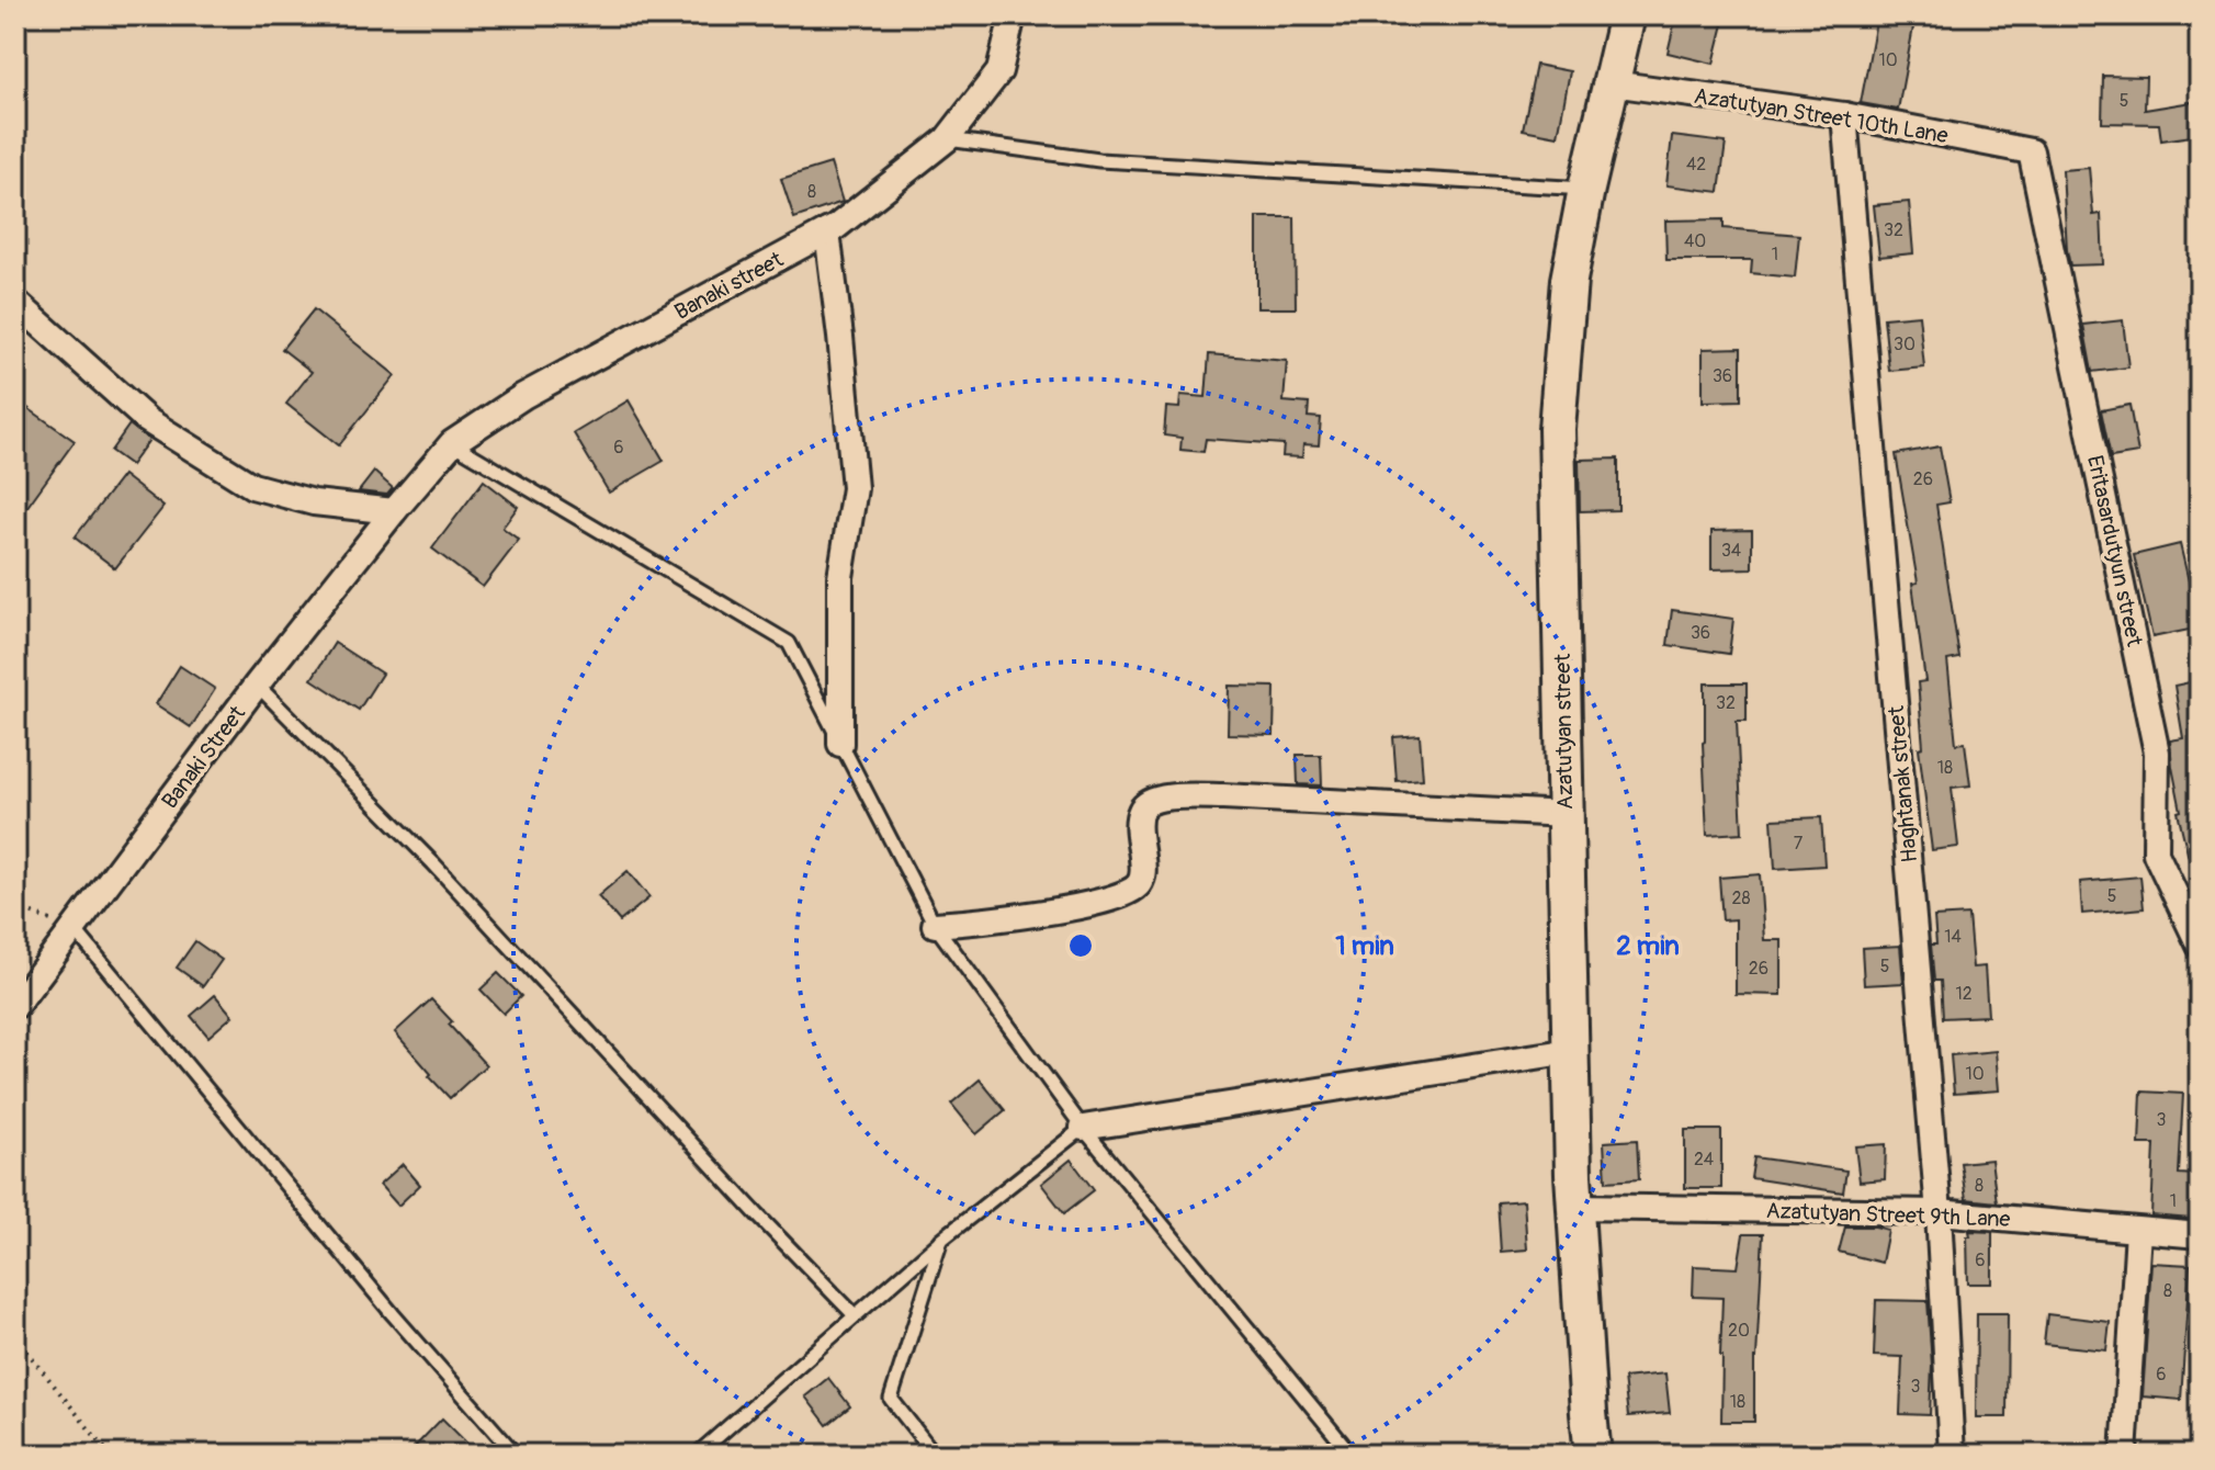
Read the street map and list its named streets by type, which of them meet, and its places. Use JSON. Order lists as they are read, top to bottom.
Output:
{
  "streets": {
    "street": [
      "Azatutyan Street 10th Lane",
      "Banaki street",
      "Eritasardutyun street",
      "Azatutyan street",
      "Banaki Street",
      "Haghtanak street",
      "Azatutyan Street 9th Lane"
    ]
  },
  "crossings": [
    ["Azatutyan Street 10th Lane", "Eritasardutyun street"],
    ["Azatutyan Street 10th Lane", "Azatutyan street"],
    ["Azatutyan Street 10th Lane", "Haghtanak street"],
    ["Banaki street", "Banaki Street"],
    ["Azatutyan street", "Azatutyan Street 9th Lane"],
    ["Haghtanak street", "Azatutyan Street 9th Lane"]
  ],
  "house_numbers": [
    "10",
    "5",
    "42",
    "8",
    "32",
    "40",
    "1",
    "30",
    "36",
    "6",
    "26",
    "34",
    "36",
    "32",
    "18",
    "7",
    "5",
    "28",
    "14",
    "5",
    "26",
    "12",
    "10",
    "3",
    "24",
    "8",
    "1",
    "6",
    "8",
    "20",
    "6",
    "3",
    "18"
  ],
  "rings": ["1 min", "2 min"]
}
